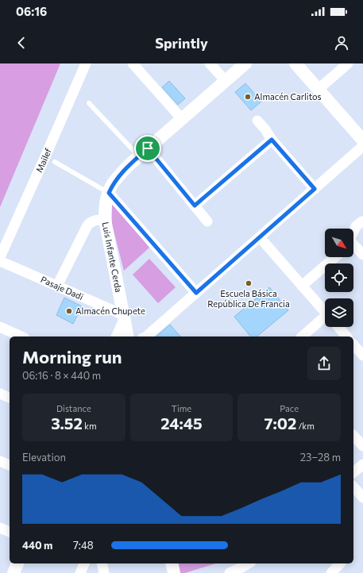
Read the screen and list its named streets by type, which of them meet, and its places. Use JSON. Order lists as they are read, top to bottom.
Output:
{
  "streets": {
    "street": ["Mailef", "Luis Infante Cerda", "Pasaje Dadi"]
  },
  "crossings": [
    ["Luis Infante Cerda", "Pasaje Dadi"]
  ],
  "places": ["Almacén Carlitos", "Escuela Básica República De Francia", "Almacén Chupete"],
  "north": "bottom right",
  "page": {
    "status": "06:16",
    "header": "Sprintly",
    "heading": ["Morning run", "06:16 · 8 × 440 m"],
    "stats": [
      ["Distance", "3.52 km"],
      ["Time", "24:45"],
      ["Pace", "7:02 /km"]
    ],
    "chart": ["Elevation", "23–28 m"],
    "list": [
      {
        "name": "440 m",
        "note": "7:48"
      }
    ]
  }
}
